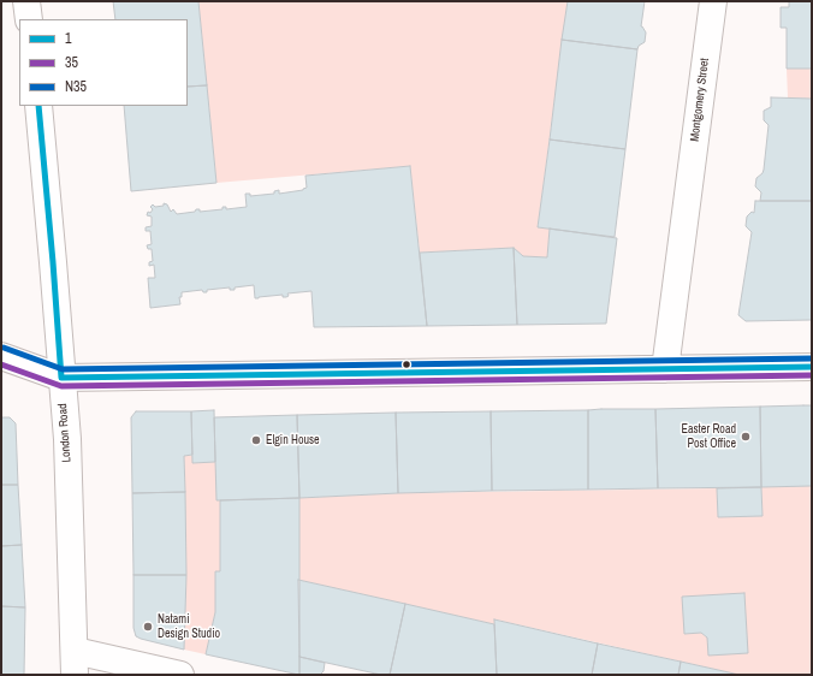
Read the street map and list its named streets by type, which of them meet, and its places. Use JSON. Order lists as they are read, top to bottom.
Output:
{
  "streets": {
    "street": ["Montgomery Street", "London Road"]
  },
  "places": ["Easter Road Post Office", "Elgin House", "Natami Design Studio"],
  "lines": ["transit line 1", "transit line N35", "transit line 35"],
  "legend": ["1", "35", "N35"]
}
